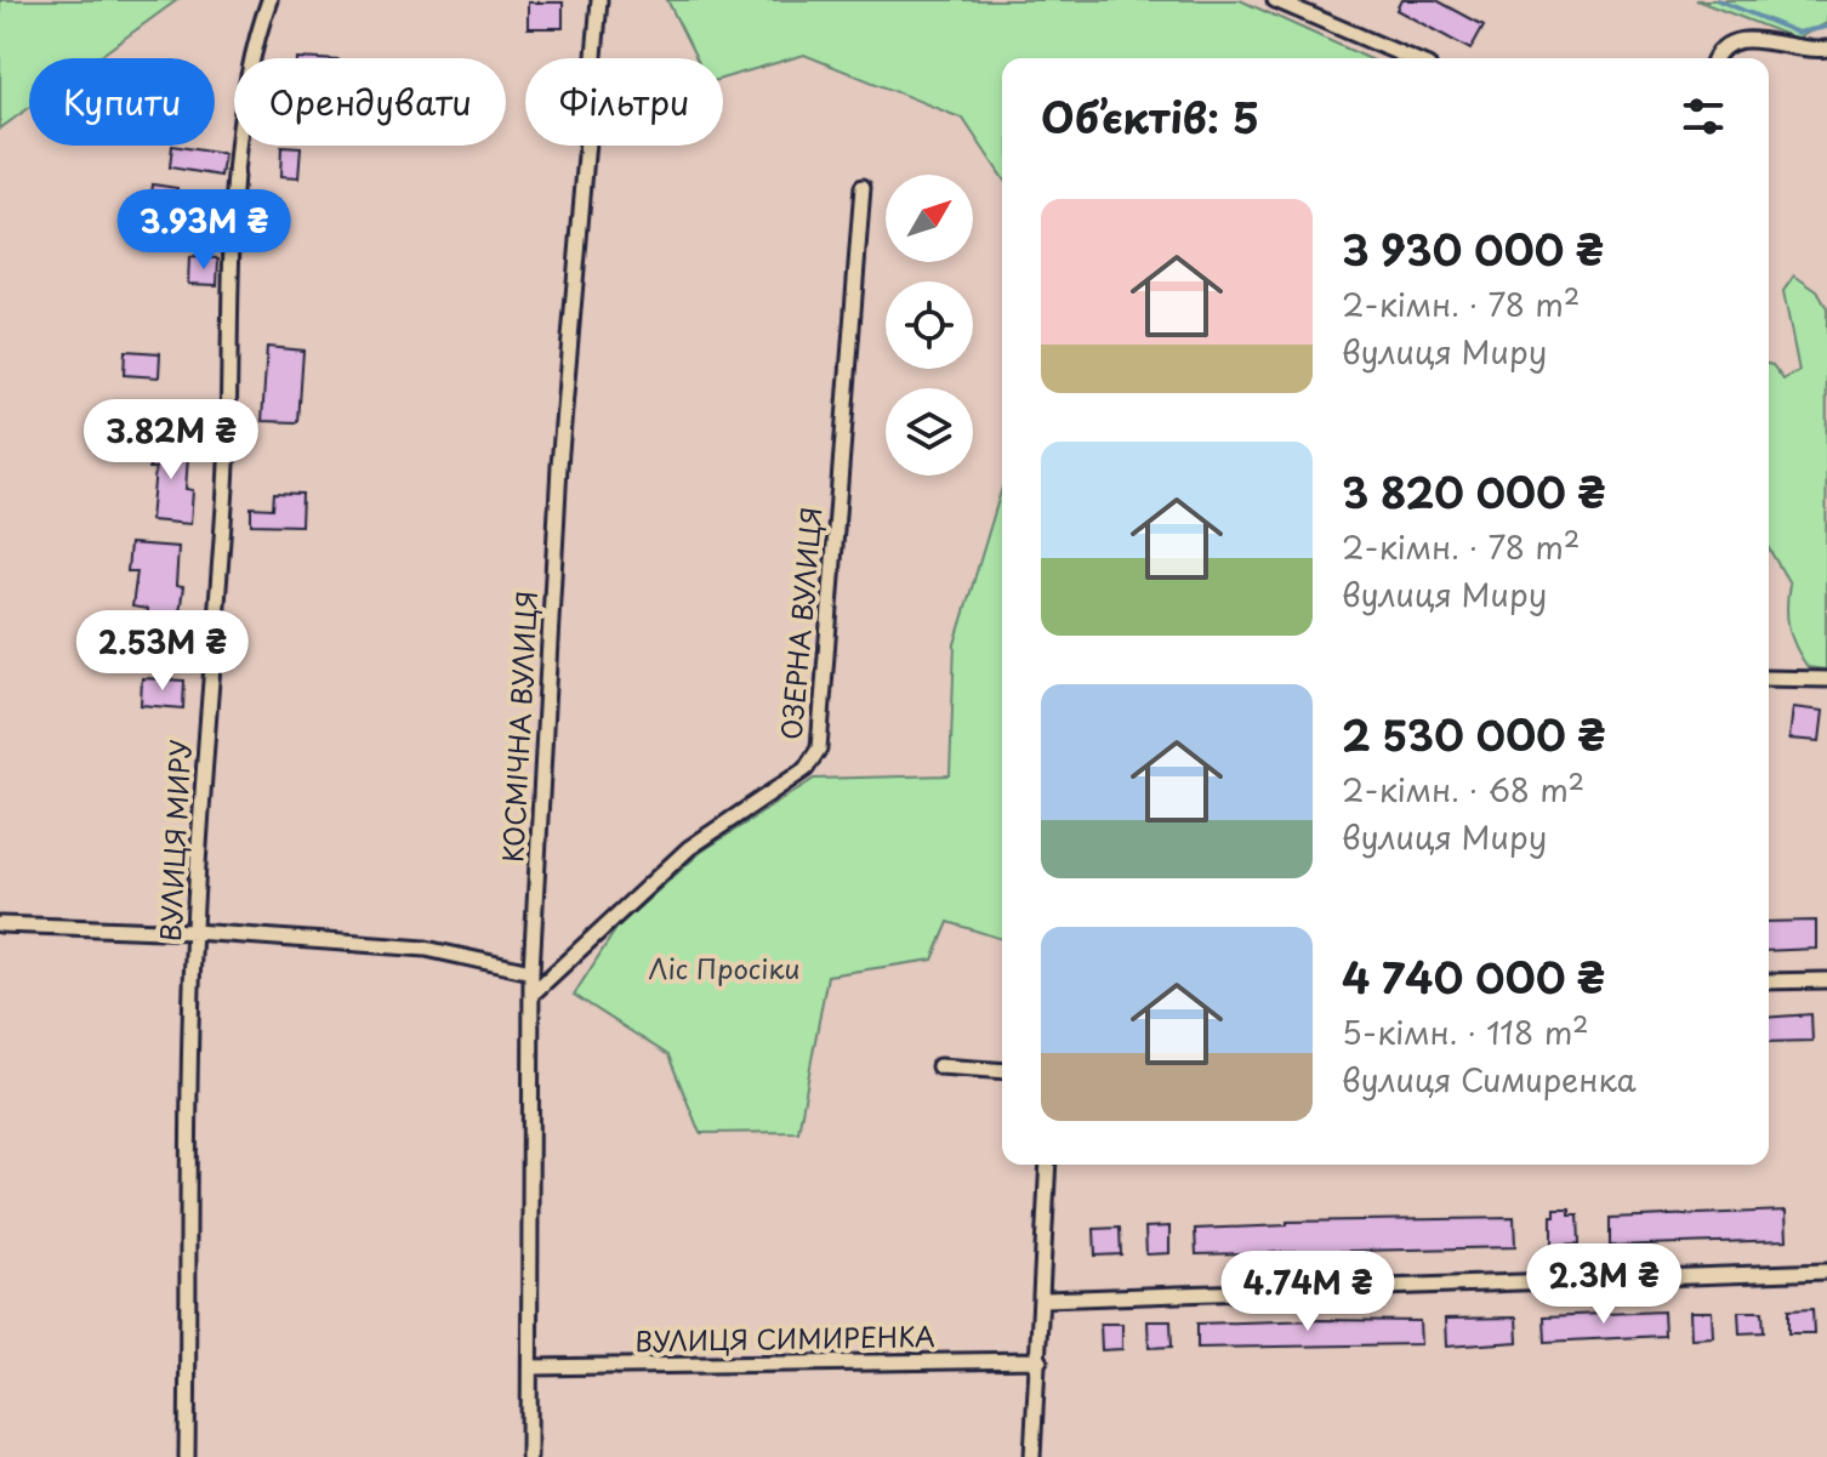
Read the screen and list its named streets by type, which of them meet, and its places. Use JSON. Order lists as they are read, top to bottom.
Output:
{
  "streets": {
    "street": [
      "ОЗЕРНА ВУЛИЦЯ",
      "КОСМІЧНА ВУЛИЦЯ",
      "ВУЛИЦЯ МИРУ",
      "ВУЛИЦЯ СИМИРЕНКА"
    ]
  },
  "crossings": [
    ["ОЗЕРНА ВУЛИЦЯ", "КОСМІЧНА ВУЛИЦЯ"],
    ["КОСМІЧНА ВУЛИЦЯ", "ВУЛИЦЯ СИМИРЕНКА"]
  ],
  "parks": ["Ліс Просіки"],
  "north": "top right",
  "page": {
    "chip": ["Купити", "Орендувати", "Фільтри"],
    "heading": "Об’єктів: 5",
    "list": [
      {
        "name": "3 930 000 ₴",
        "note": "2-кімн. · 78 m² · вулиця Миру"
      },
      {
        "name": "3 820 000 ₴",
        "note": "2-кімн. · 78 m² · вулиця Миру"
      },
      {
        "name": "2 530 000 ₴",
        "note": "2-кімн. · 68 m² · вулиця Миру"
      },
      {
        "name": "4 740 000 ₴",
        "note": "5-кімн. · 118 m² · вулиця Симиренка"
      }
    ],
    "price": [
      "3.93M ₴",
      "3.82M ₴",
      "2.53M ₴",
      "2.3M ₴",
      "4.74M ₴"
    ]
  }
}
